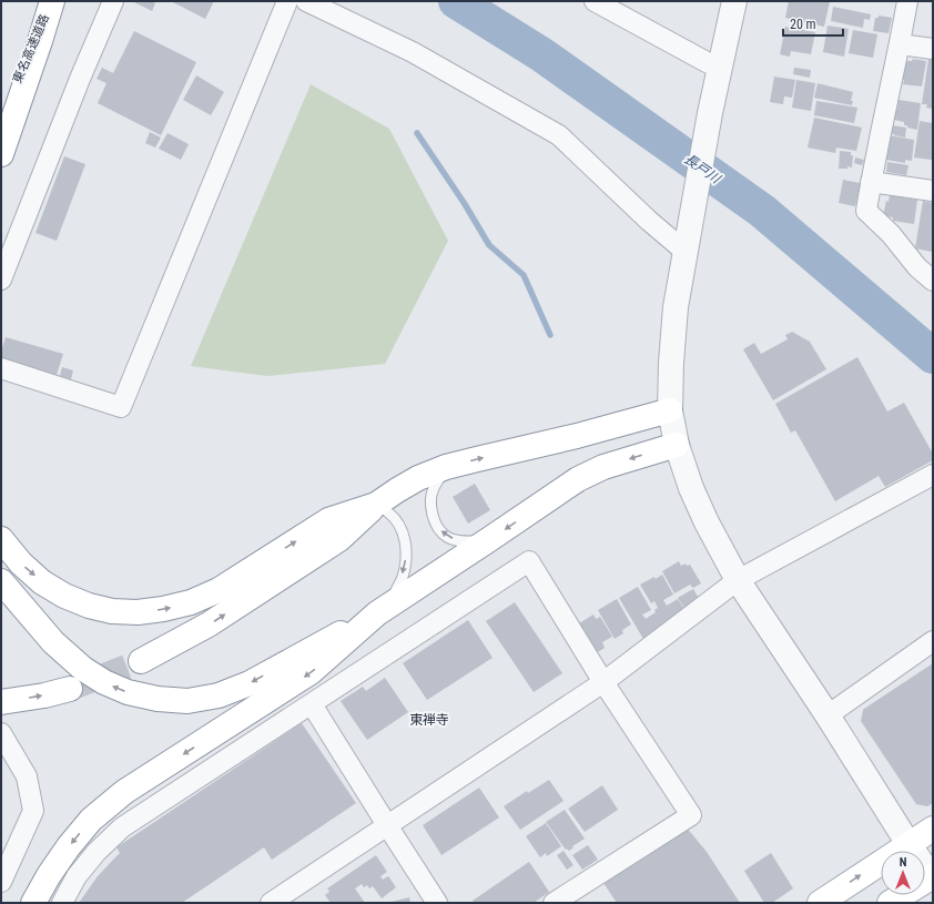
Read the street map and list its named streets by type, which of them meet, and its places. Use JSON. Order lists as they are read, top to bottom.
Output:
{
  "streets": {
    "main road": ["東名高速道路"]
  },
  "districts": ["東禅寺"],
  "water": ["長戸川"],
  "scale_bar": "20 m",
  "north": "top"
}
